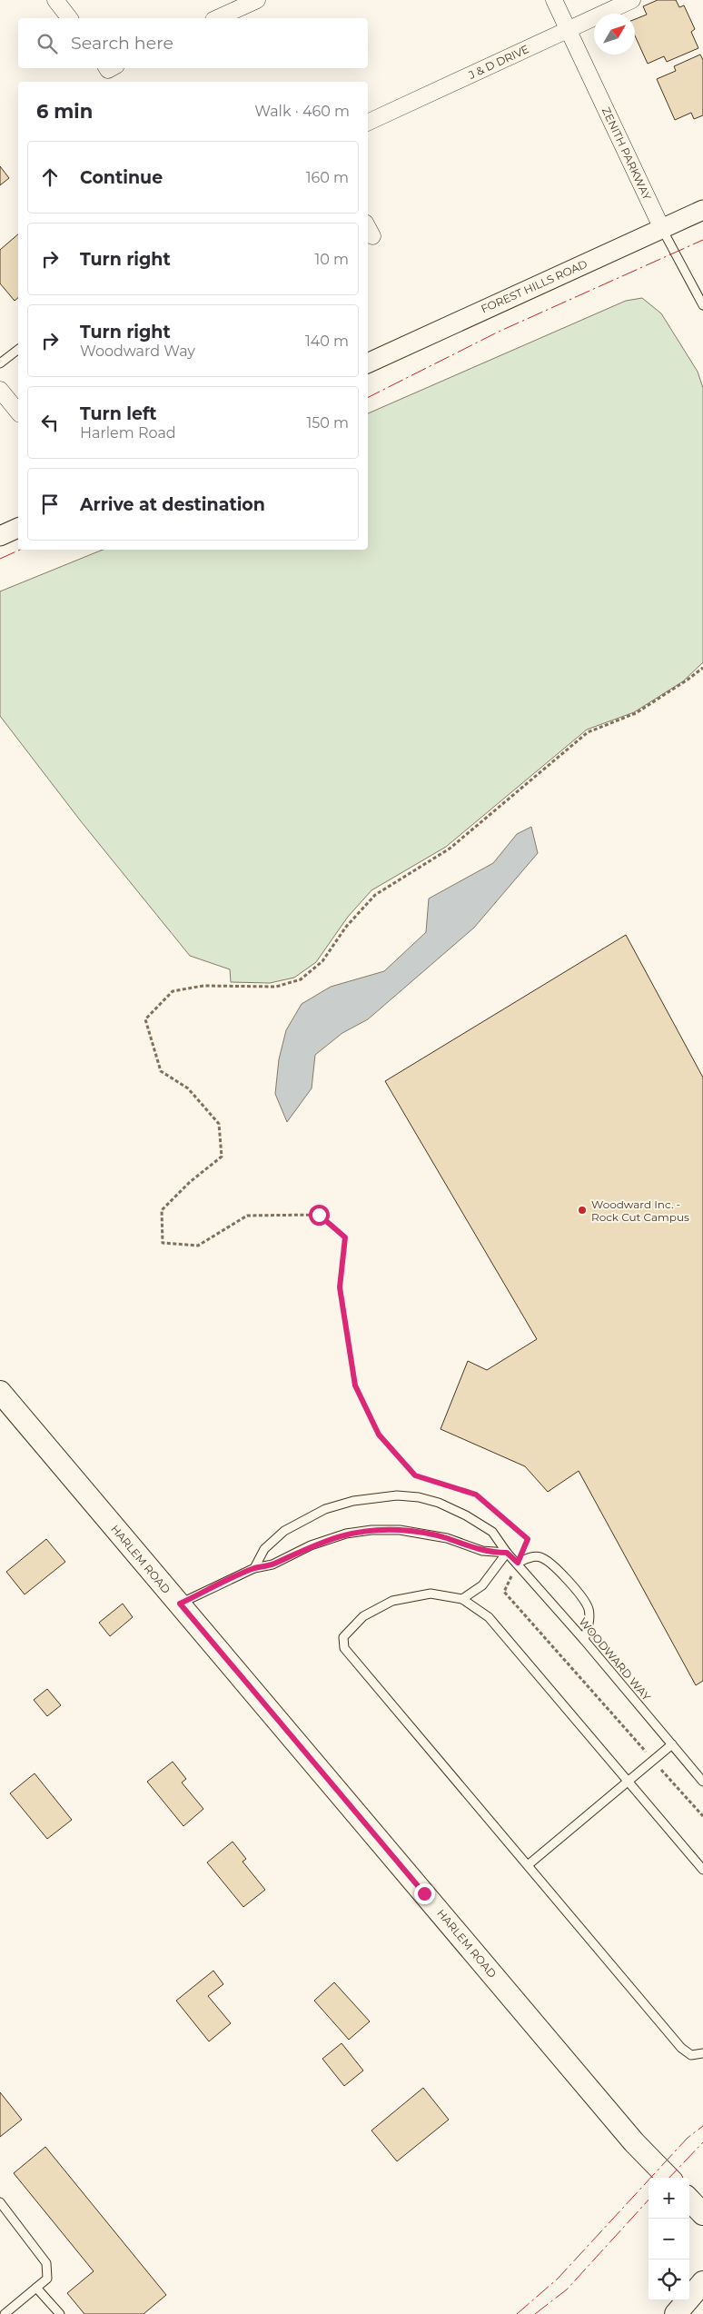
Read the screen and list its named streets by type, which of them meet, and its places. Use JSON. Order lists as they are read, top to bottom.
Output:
{
  "streets": {
    "main road": ["HARLEM ROAD"],
    "street": ["J & D DRIVE", "ZENITH PARKWAY", "FOREST HILLS ROAD"],
    "lane": ["WOODWARD WAY"]
  },
  "crossings": [
    ["J & D DRIVE", "ZENITH PARKWAY"],
    ["ZENITH PARKWAY", "FOREST HILLS ROAD"]
  ],
  "places": ["Woodward Inc. - Rock Cut Campus"],
  "north": "top right",
  "page": {
    "search": "Search here",
    "heading": ["6 min", "Walk · 460 m"],
    "list": [
      ["Continue", "160 m"],
      ["Turn right", "10 m"],
      ["Turn right", "Woodward Way", "140 m"],
      ["Turn left", "Harlem Road", "150 m"],
      "Arrive at destination"
    ],
    "map_buttons": ["+", "−"]
  }
}
